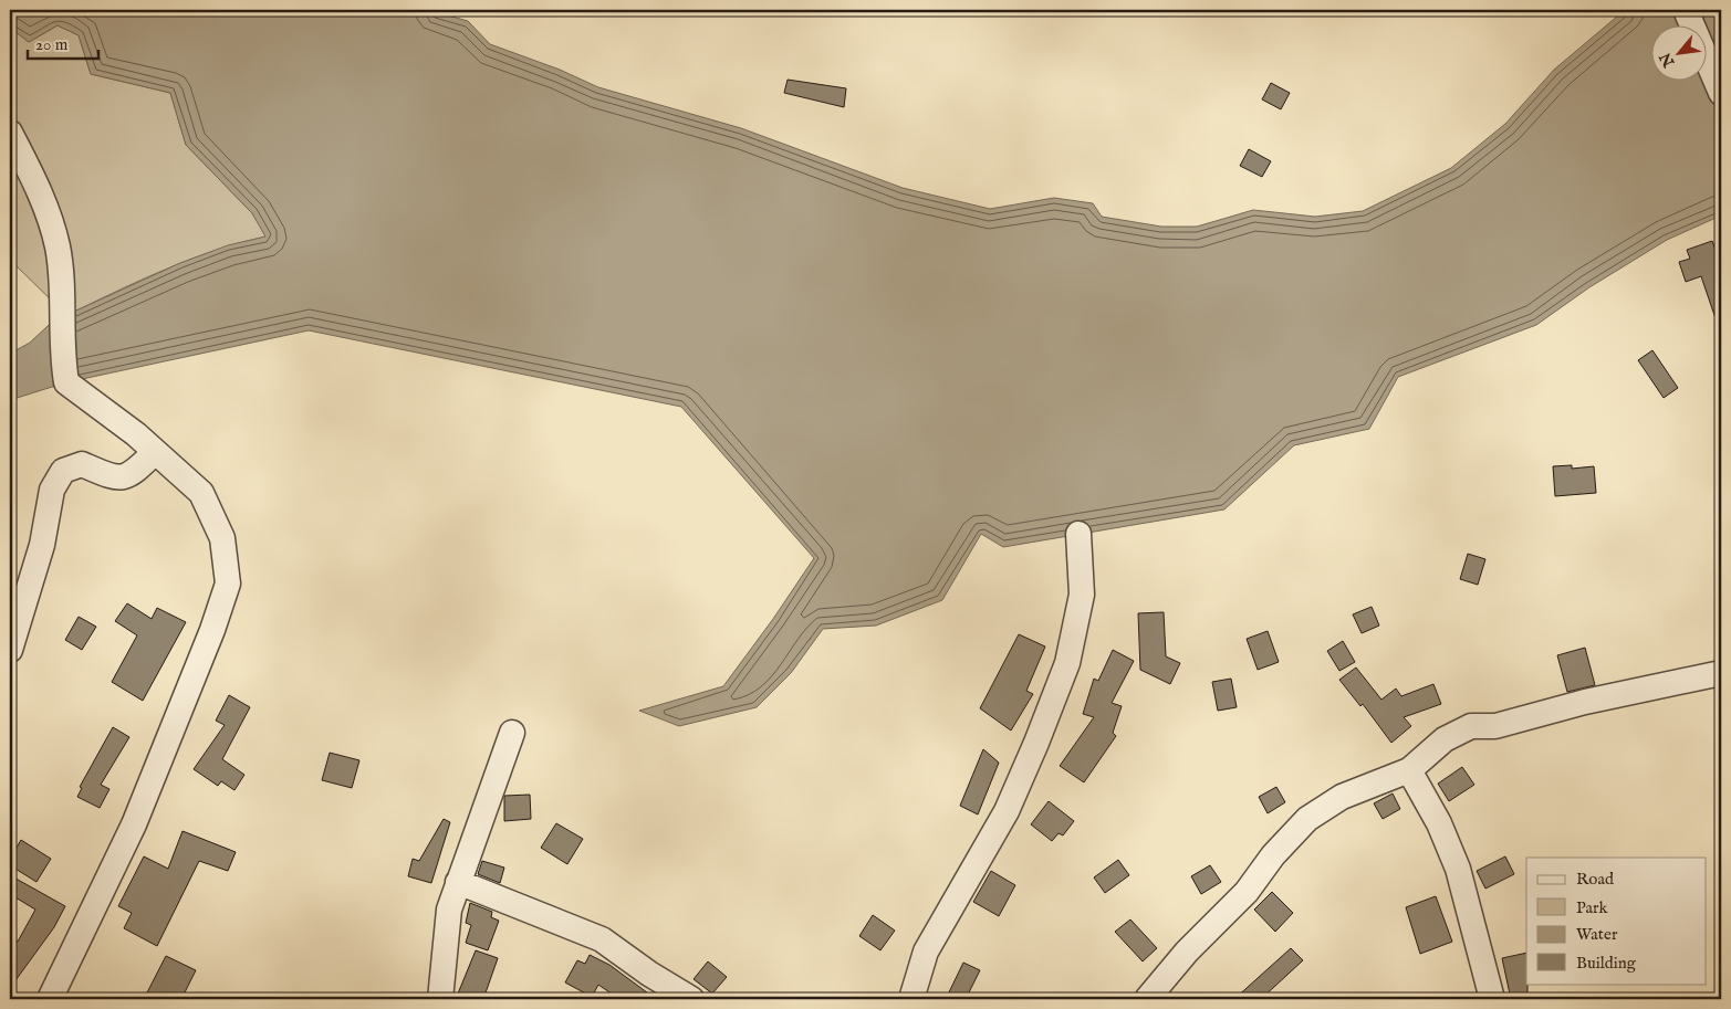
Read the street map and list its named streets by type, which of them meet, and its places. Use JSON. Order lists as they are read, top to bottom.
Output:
{
  "legend": [
    "Road",
    "Park",
    "Water",
    "Building"
  ],
  "scale_bar": "20 m",
  "north": "bottom left"
}
